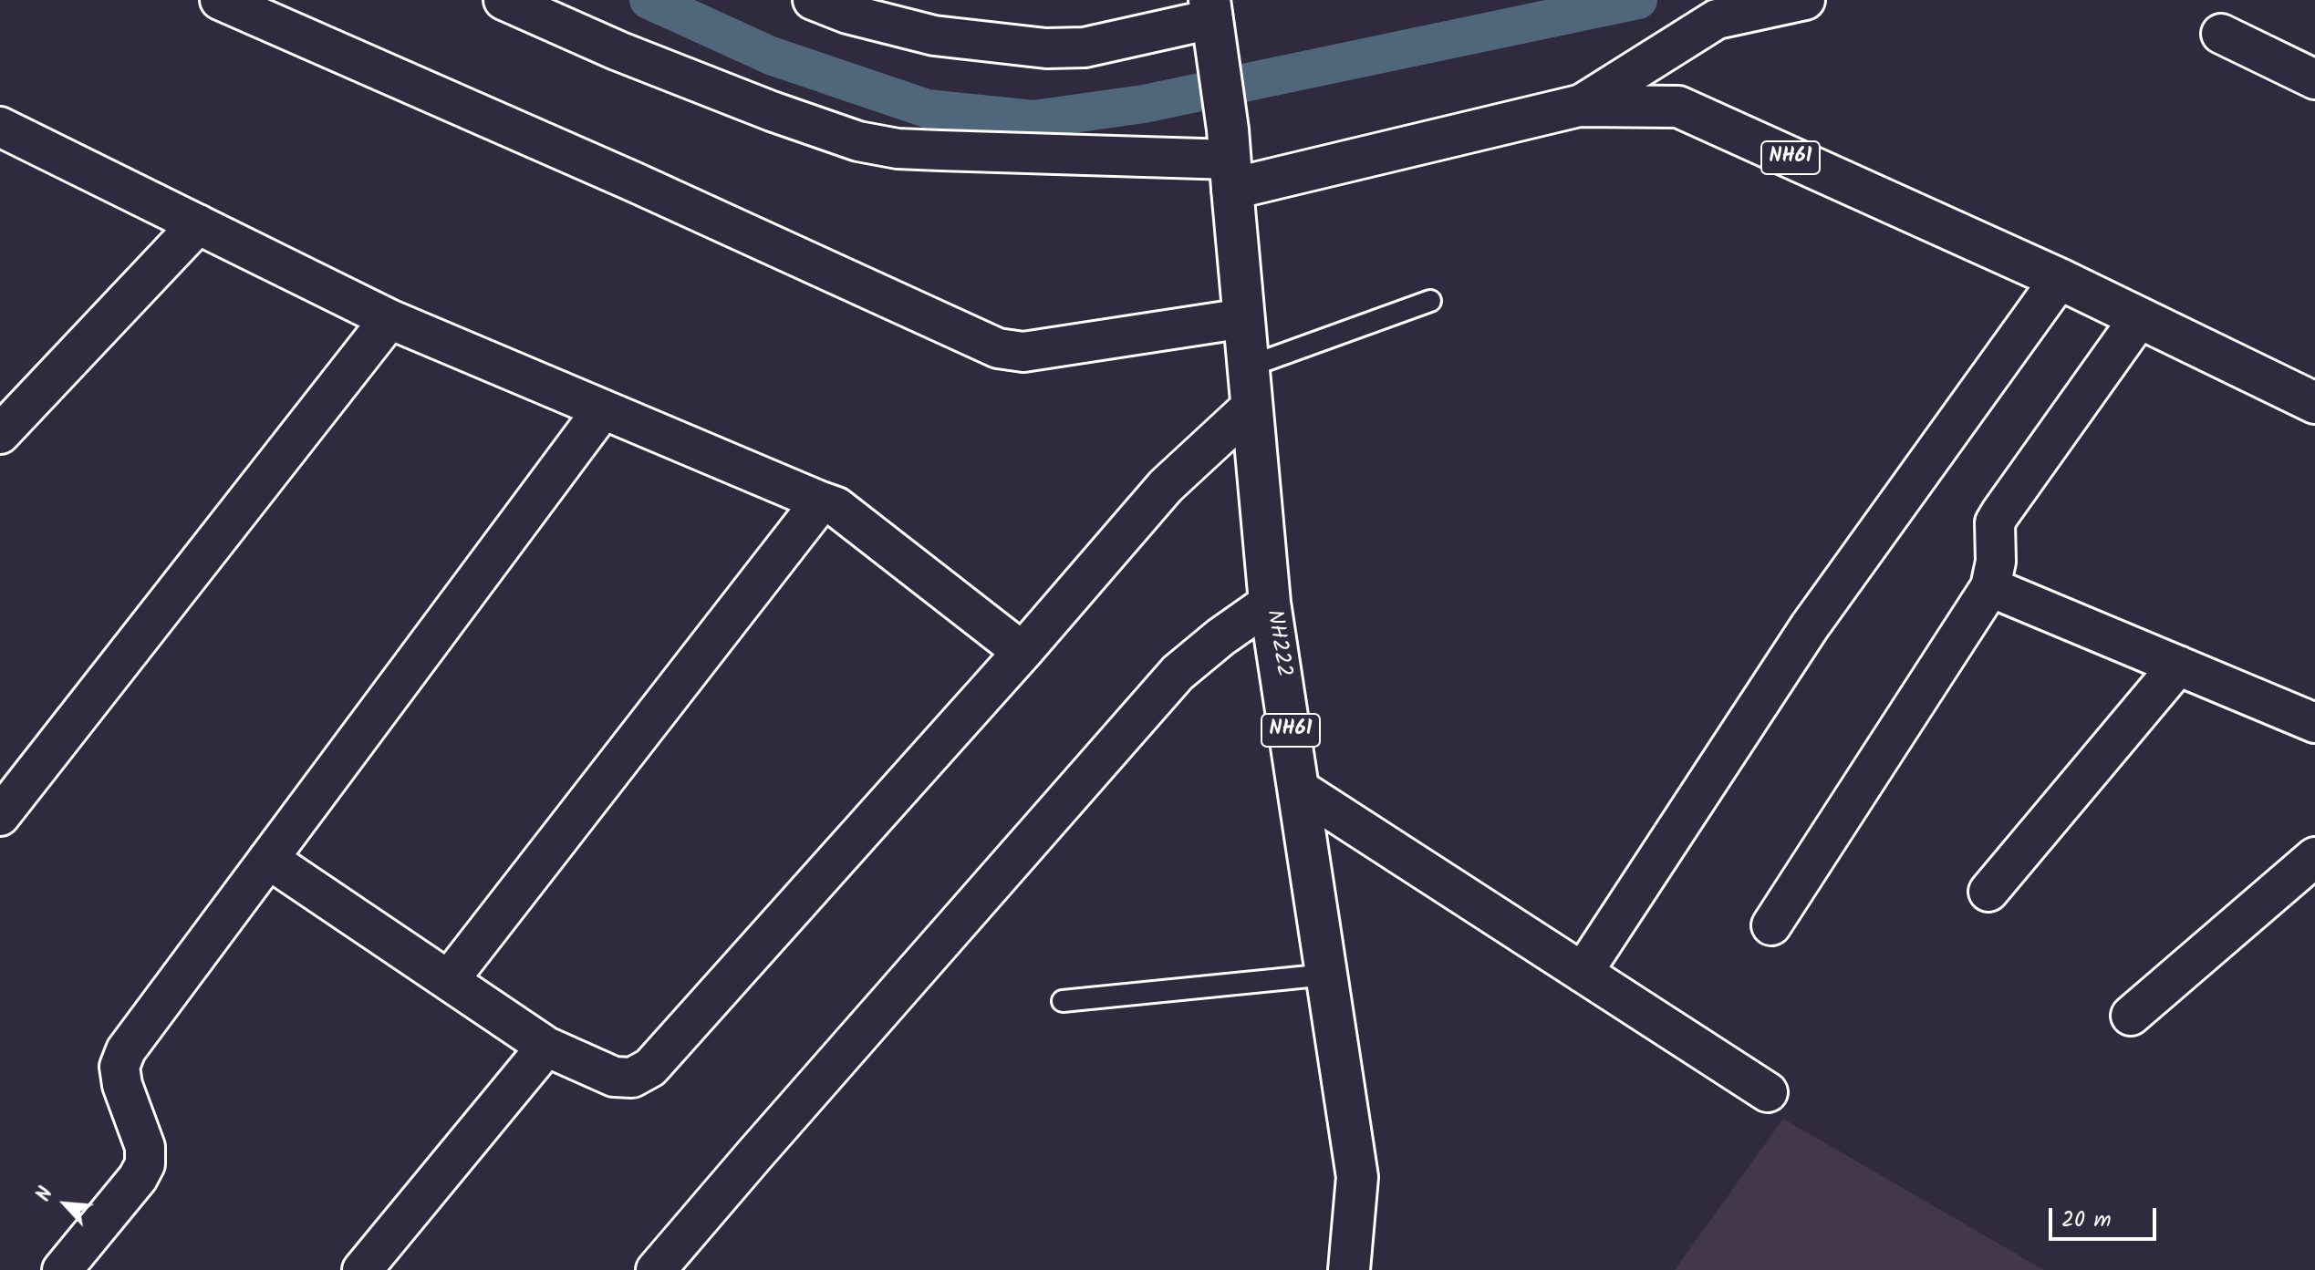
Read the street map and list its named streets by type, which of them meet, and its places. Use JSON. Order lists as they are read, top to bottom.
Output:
{
  "streets": {
    "main road": ["NH61", "NH222"]
  },
  "crossings": [
    ["NH61", "NH222"]
  ],
  "scale_bar": "20 m",
  "north": "top left"
}
